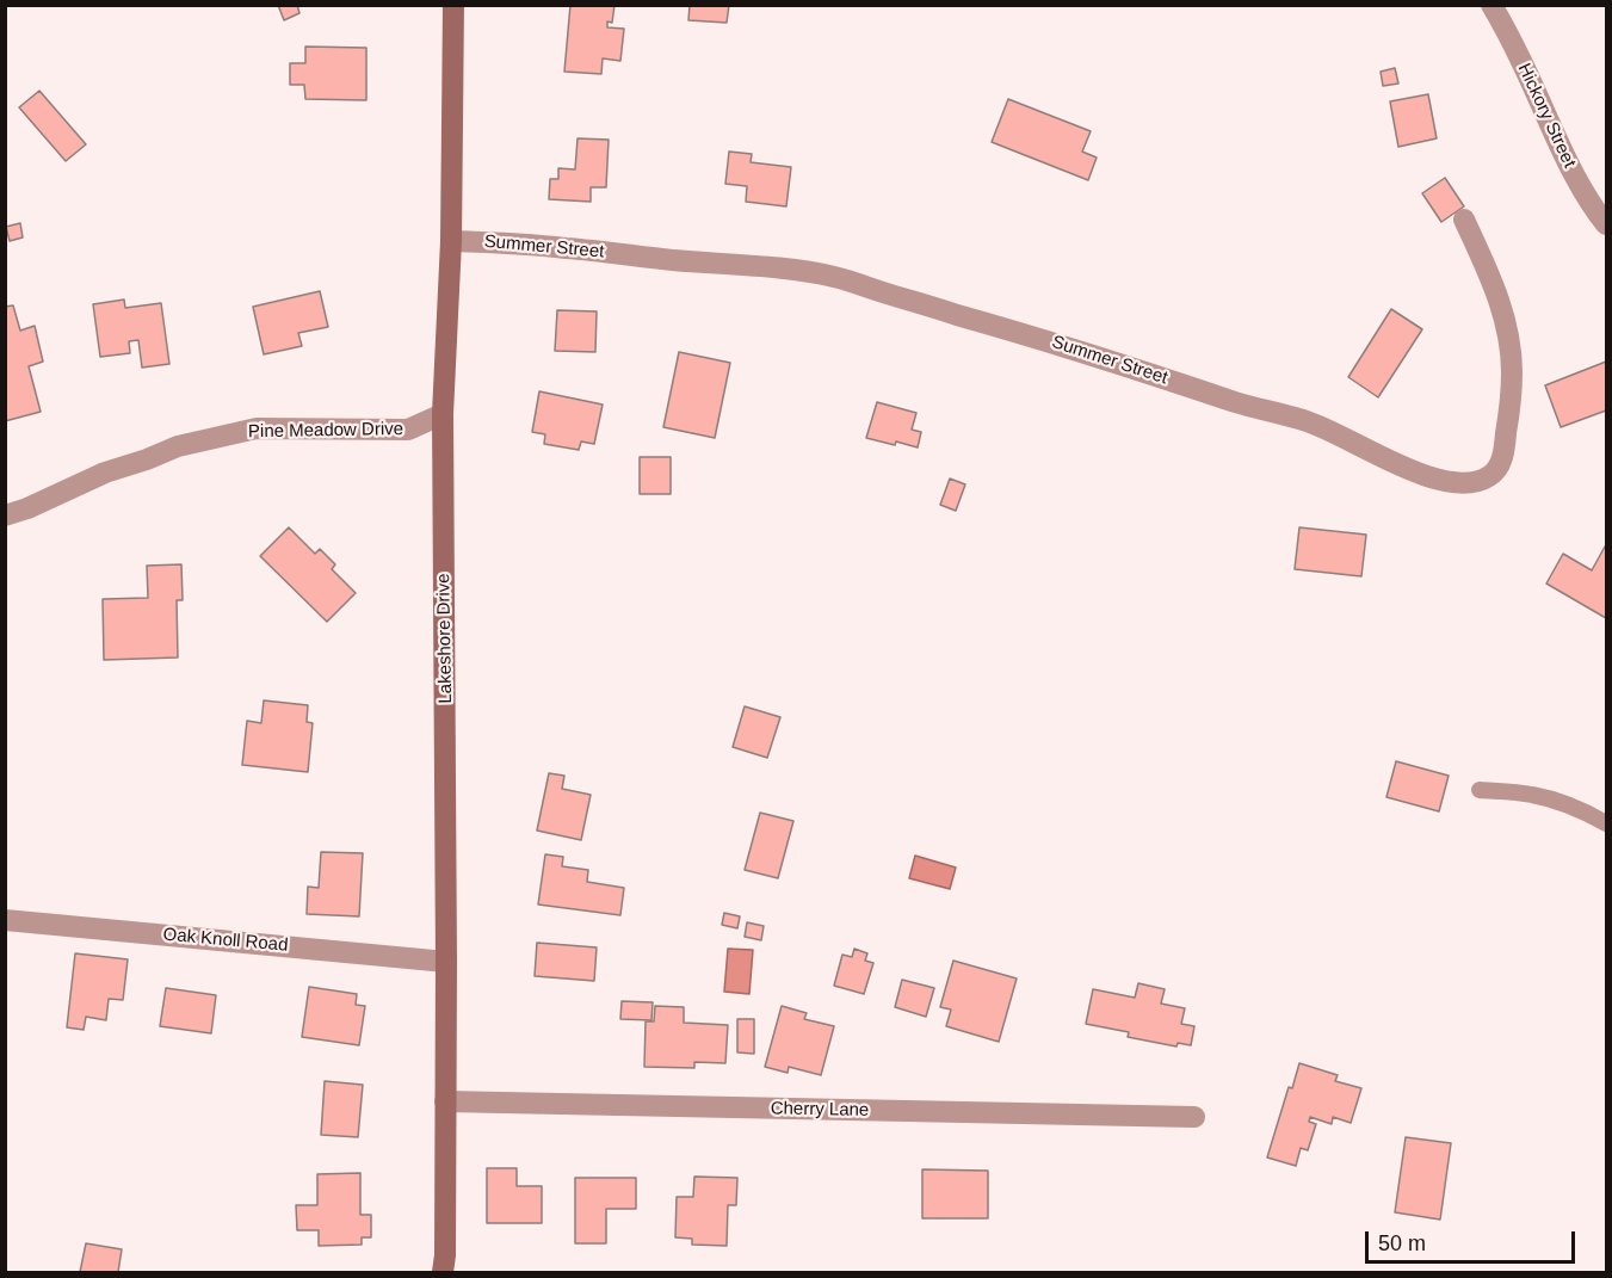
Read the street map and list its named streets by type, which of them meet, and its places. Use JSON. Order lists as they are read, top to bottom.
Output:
{
  "streets": {
    "street": [
      "Hickory Street",
      "Summer Street",
      "Pine Meadow Drive",
      "Lakeshore Drive",
      "Oak Knoll Road",
      "Cherry Lane"
    ]
  },
  "crossings": [
    ["Summer Street", "Lakeshore Drive"],
    ["Pine Meadow Drive", "Lakeshore Drive"],
    ["Lakeshore Drive", "Oak Knoll Road"],
    ["Lakeshore Drive", "Cherry Lane"]
  ],
  "scale_bar": "50 m"
}
